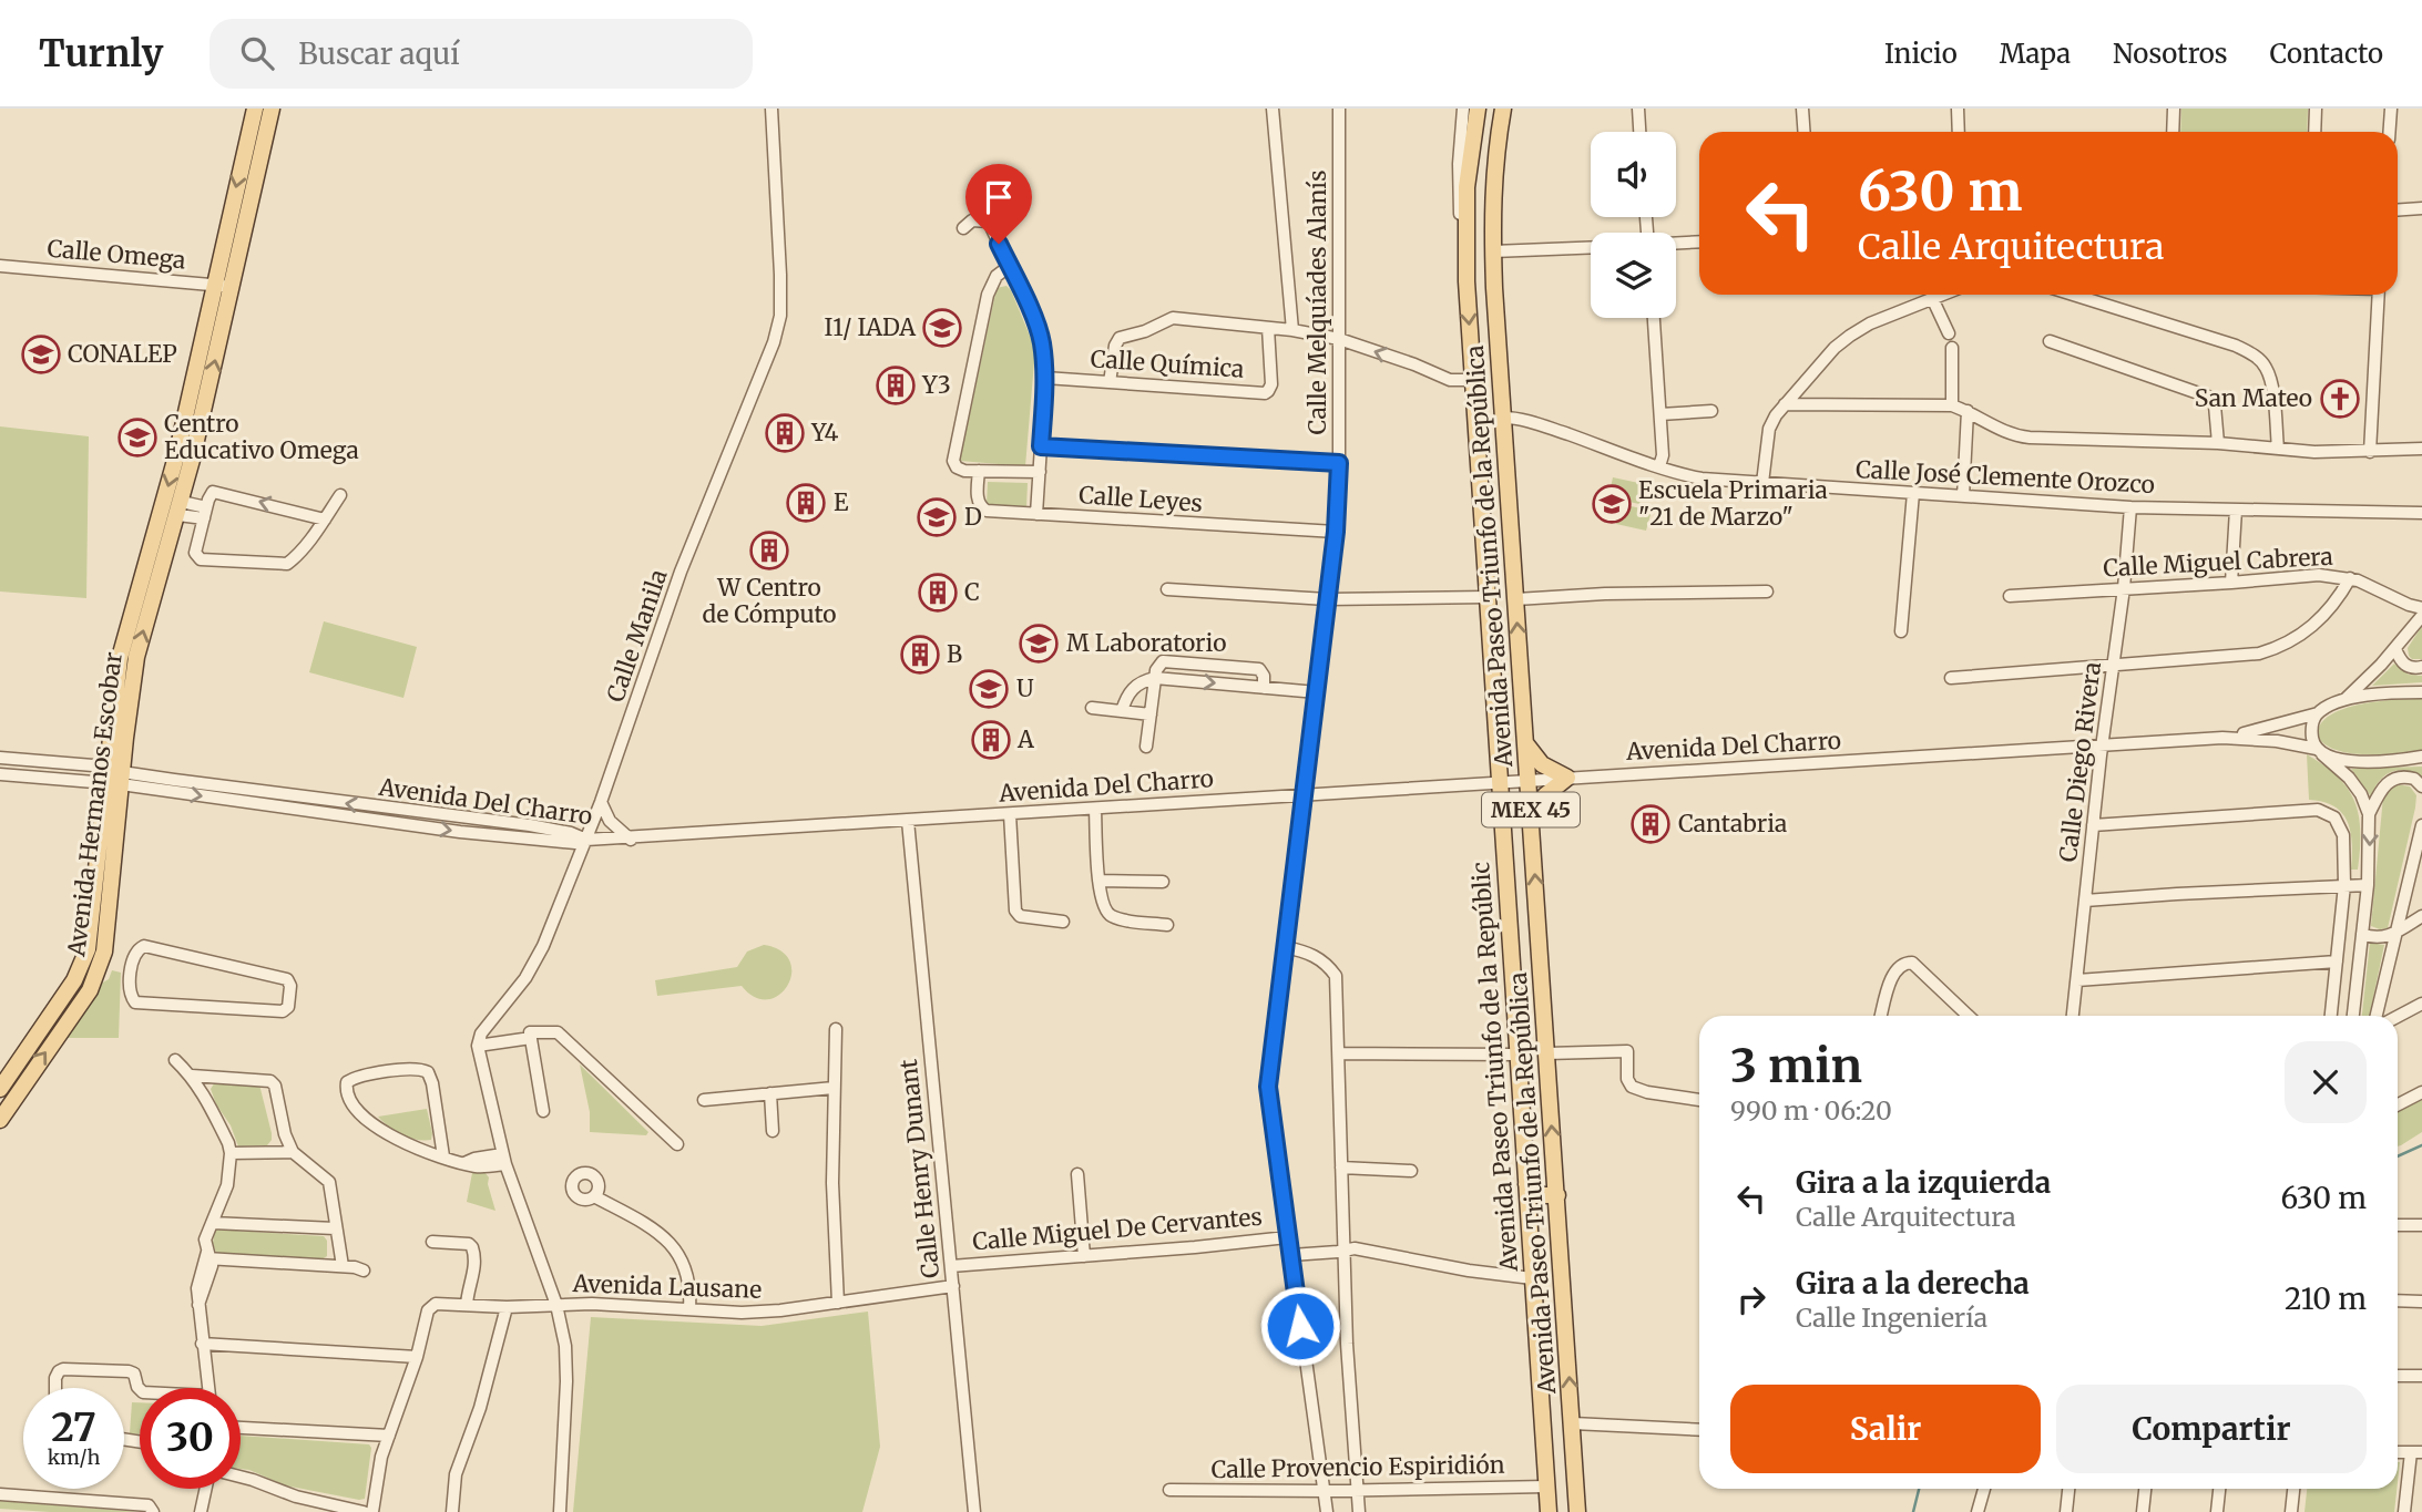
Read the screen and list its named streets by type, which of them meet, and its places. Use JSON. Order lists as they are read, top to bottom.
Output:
{
  "streets": {
    "main road": [
      "Avenida Paseo Triunfo de la República",
      "Avenida Hermanos Escobar",
      "MEX 45",
      "Avenida Paseo Triunfo de la Repúblic"
    ],
    "street": [
      "Calle Omega",
      "Calle Melquíades Alanís",
      "Calle Química",
      "Calle José Clemente Orozco",
      "Calle Leyes",
      "Calle Miguel Cabrera",
      "Calle Manila",
      "Avenida Del Charro",
      "Calle Diego Rivera",
      "Calle Henry Dunant",
      "Calle Miguel De Cervantes",
      "Avenida Lausane",
      "Calle Provencio Espiridión"
    ]
  },
  "crossings": [
    ["Calle Omega", "Avenida Hermanos Escobar"],
    ["Calle Melquíades Alanís", "Calle Leyes"],
    ["Calle Melquíades Alanís", "Avenida Del Charro"],
    ["Calle Melquíades Alanís", "Calle Miguel De Cervantes"],
    ["Calle Melquíades Alanís", "Calle Provencio Espiridión"],
    ["Calle José Clemente Orozco", "Avenida Paseo Triunfo de la República"],
    ["Calle José Clemente Orozco", "Calle Diego Rivera"],
    ["Avenida Paseo Triunfo de la República", "Avenida Del Charro"],
    ["Calle Miguel Cabrera", "Calle Diego Rivera"],
    ["Calle Manila", "Avenida Del Charro"],
    ["Avenida Del Charro", "Calle Diego Rivera"],
    ["Avenida Del Charro", "Avenida Hermanos Escobar"],
    ["Avenida Del Charro", "Avenida Paseo Triunfo de la Repúblic"],
    ["Avenida Del Charro", "Calle Henry Dunant"],
    ["Avenida Paseo Triunfo de la Repúblic", "Calle Provencio Espiridión"],
    ["Calle Henry Dunant", "Calle Miguel De Cervantes"],
    ["Calle Henry Dunant", "Avenida Lausane"]
  ],
  "one_way": ["Avenida Paseo Triunfo de la República"],
  "places": {
    "school or university": [
      "I1/ IADA",
      "CONALEP",
      "Centro Educativo Omega",
      "Escuela Primaria \"21 de Marzo\"",
      "D",
      "M Laboratorio",
      "U"
    ],
    "building": [
      "Y3",
      "Y4",
      "E",
      "W Centro de Cómputo",
      "C",
      "B",
      "A",
      "Cantabria"
    ],
    "church": ["San Mateo"]
  },
  "page": {
    "header": "Turnly",
    "search": "Buscar aquí",
    "nav": [
      "Inicio",
      "Mapa",
      "Nosotros",
      "Contacto"
    ],
    "turn": ["630 m", "Calle Arquitectura"],
    "heading": ["3 min", "990 m · 06:20"],
    "list": [
      {
        "name": "Gira a la izquierda",
        "note": "Calle Arquitectura",
        "value": "630 m"
      },
      {
        "name": "Gira a la derecha",
        "note": "Calle Ingeniería",
        "value": "210 m"
      }
    ],
    "buttons": ["Salir", "Compartir"],
    "speed": "27 km/h",
    "limit": "30"
  }
}
